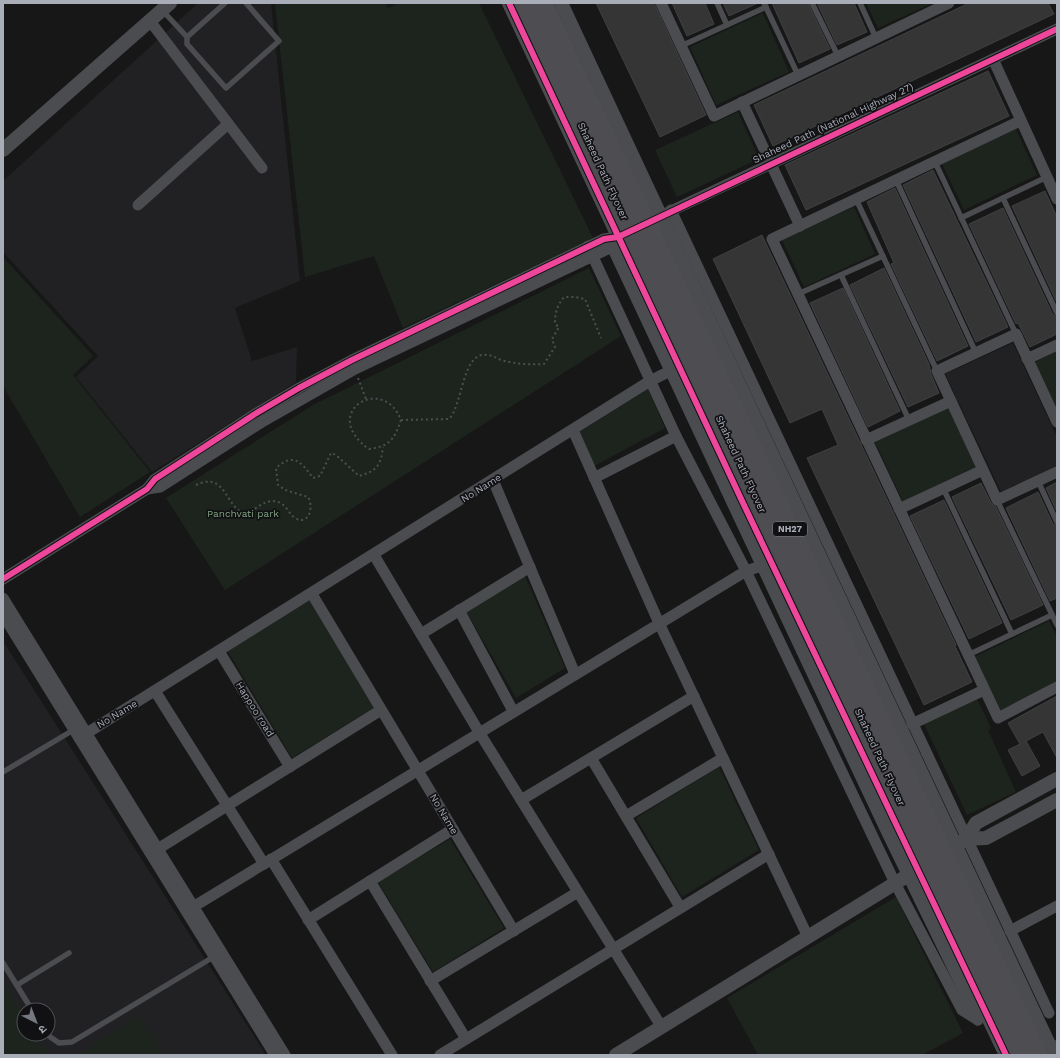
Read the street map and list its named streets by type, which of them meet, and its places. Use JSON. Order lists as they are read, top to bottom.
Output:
{
  "streets": {
    "highway": ["Shaheed Path Flyover", "NH27"],
    "street": ["Shaheed Path (National Highway 27)", "No Name", "Happoo road"]
  },
  "crossings": [
    ["No Name", "Happoo road"]
  ],
  "parks": ["Panchvati park"],
  "north": "bottom right"
}
